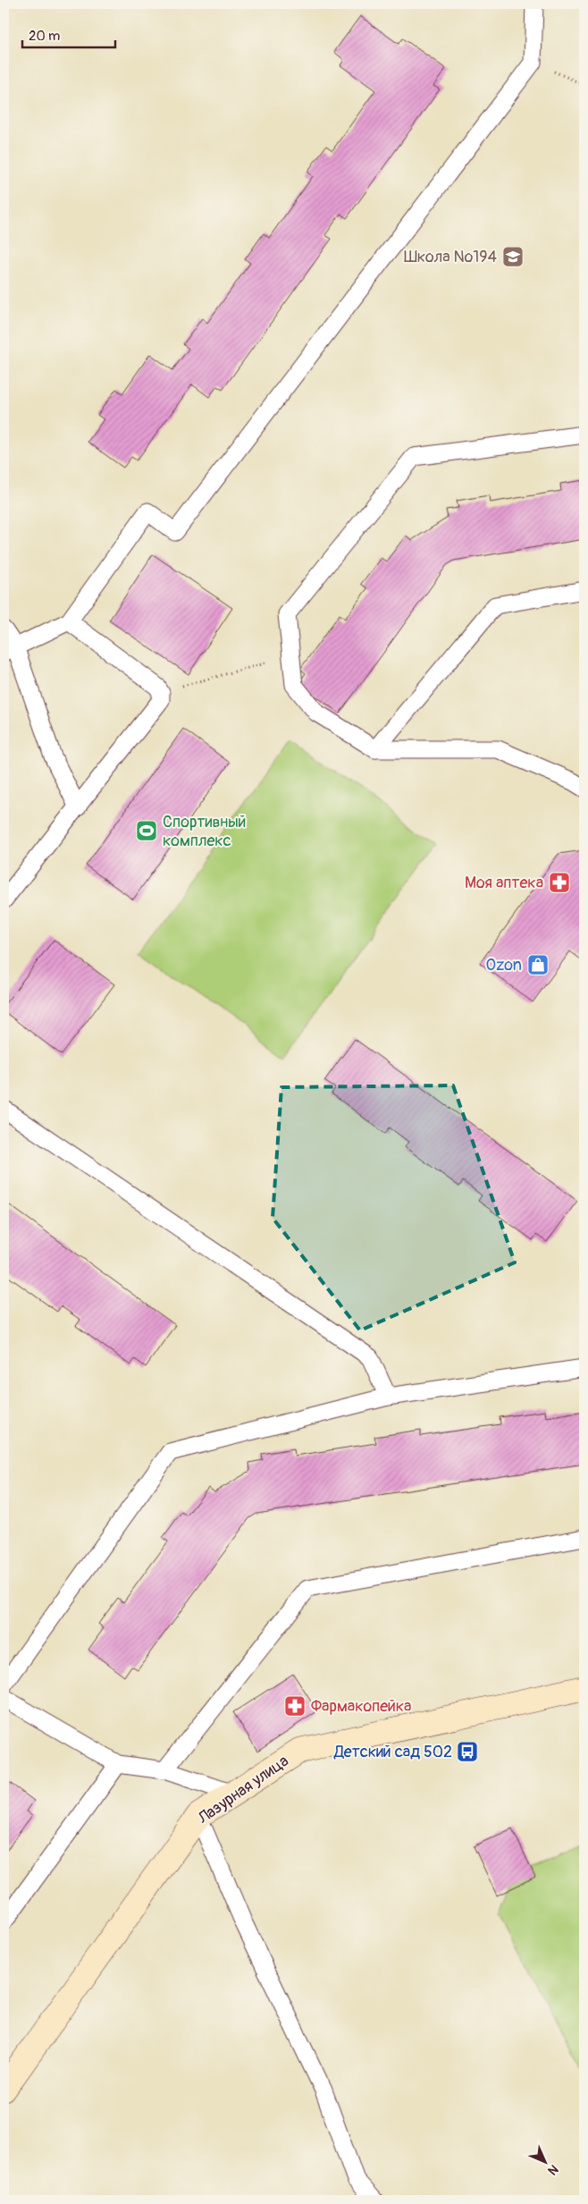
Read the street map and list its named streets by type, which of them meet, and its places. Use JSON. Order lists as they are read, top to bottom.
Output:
{
  "streets": {
    "street": ["Лазурная улица"]
  },
  "places": {
    "school or university": ["Школа №194"],
    "sports": ["Спортивный комплекс"],
    "pharmacy": ["Моя аптека", "Фармакопейка"],
    "shop": ["Ozon"],
    "bus stop": ["Детский сад 502"]
  },
  "scale_bar": "20 m",
  "north": "bottom right"
}
